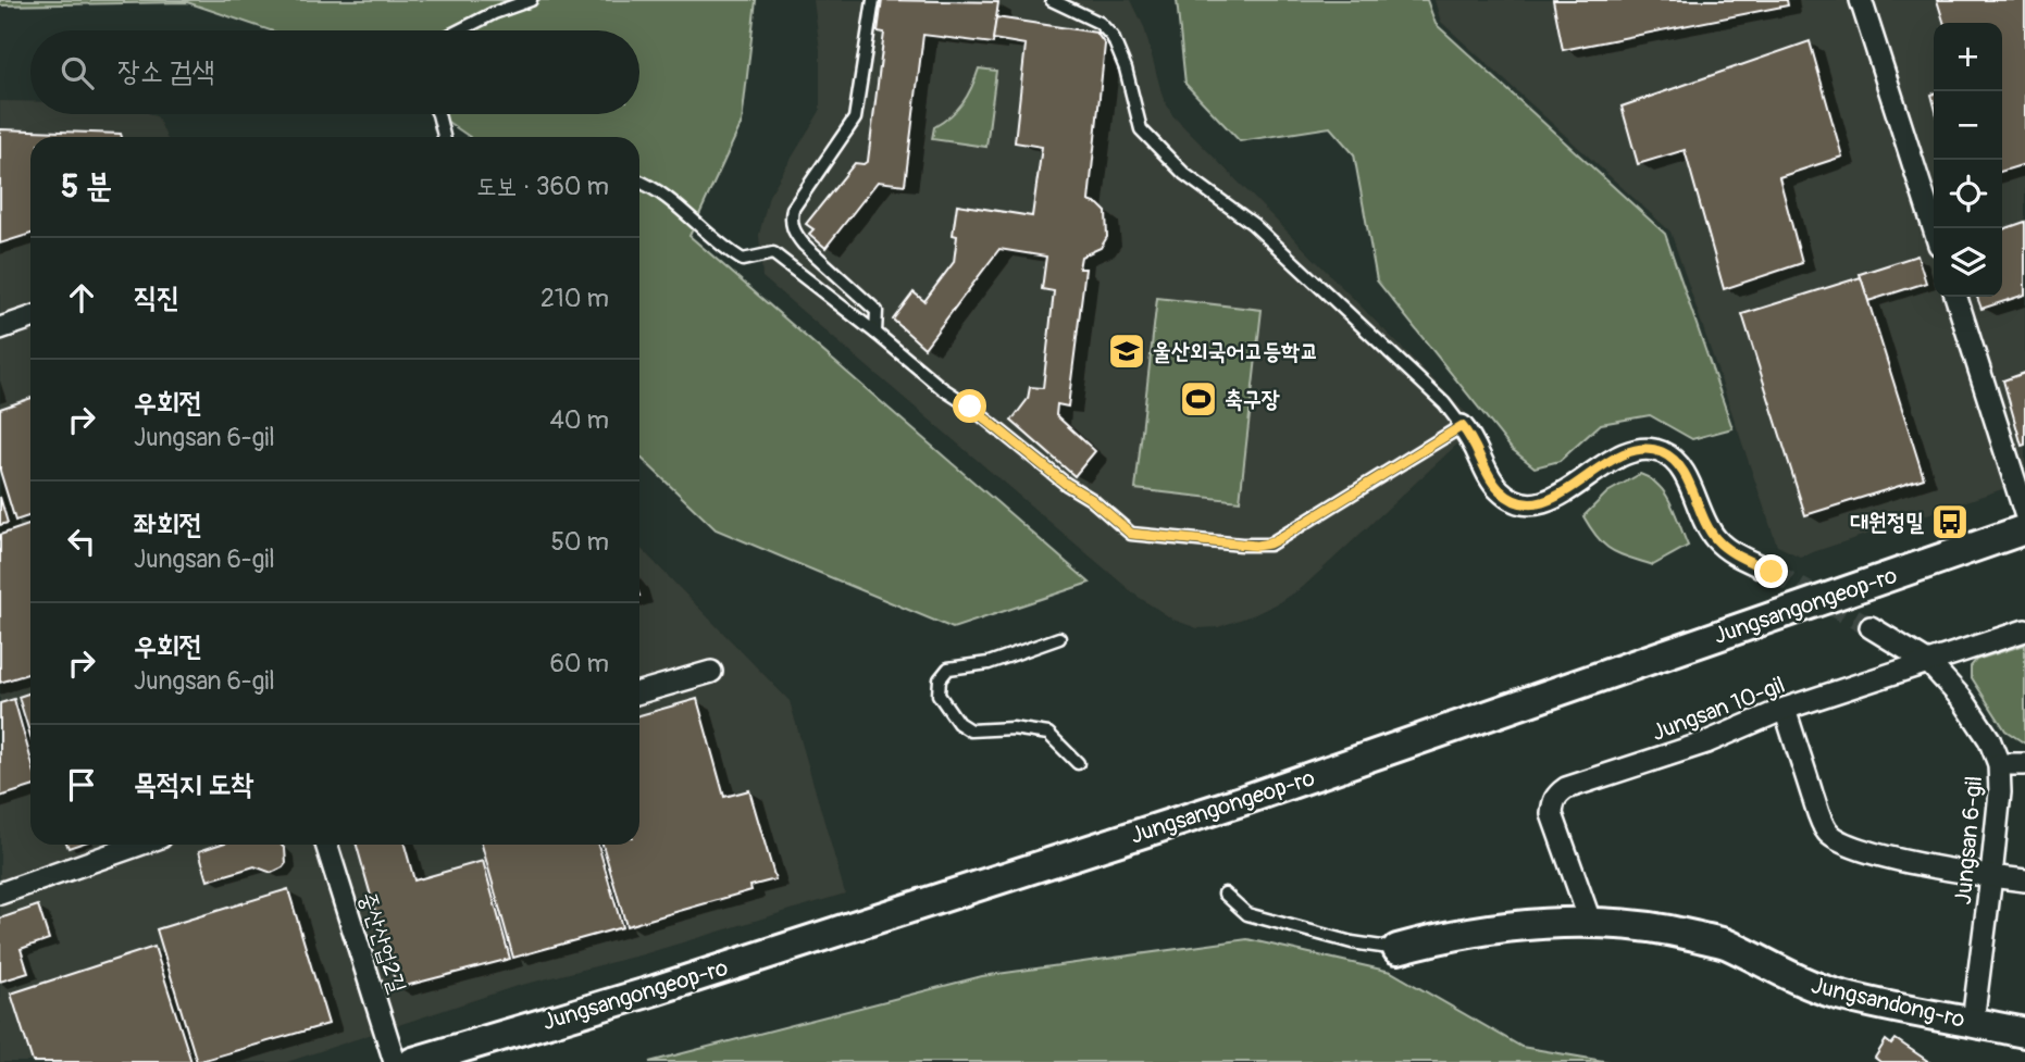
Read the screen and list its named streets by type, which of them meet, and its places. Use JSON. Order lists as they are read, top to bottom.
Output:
{
  "streets": {
    "street": [
      "Jungsangongeop-ro",
      "Jungsan 10-gil",
      "Jungsan 6-gil",
      "중산산업2길",
      "Jungsandong-ro"
    ]
  },
  "crossings": [
    ["Jungsan 10-gil", "Jungsan 6-gil"],
    ["Jungsan 10-gil", "Jungsandong-ro"],
    ["Jungsan 6-gil", "Jungsandong-ro"]
  ],
  "places": {
    "school or university": ["울산외국어고등학교"],
    "sports": ["축구장"],
    "bus stop": ["대원정밀"]
  },
  "page": {
    "map_buttons": ["+", "−"],
    "search": "장소 검색",
    "heading": ["5 분", "도보 · 360 m"],
    "list": [
      ["직진", "210 m"],
      ["우회전", "Jungsan 6-gil", "40 m"],
      ["좌회전", "Jungsan 6-gil", "50 m"],
      ["우회전", "Jungsan 6-gil", "60 m"],
      "목적지 도착"
    ]
  }
}
